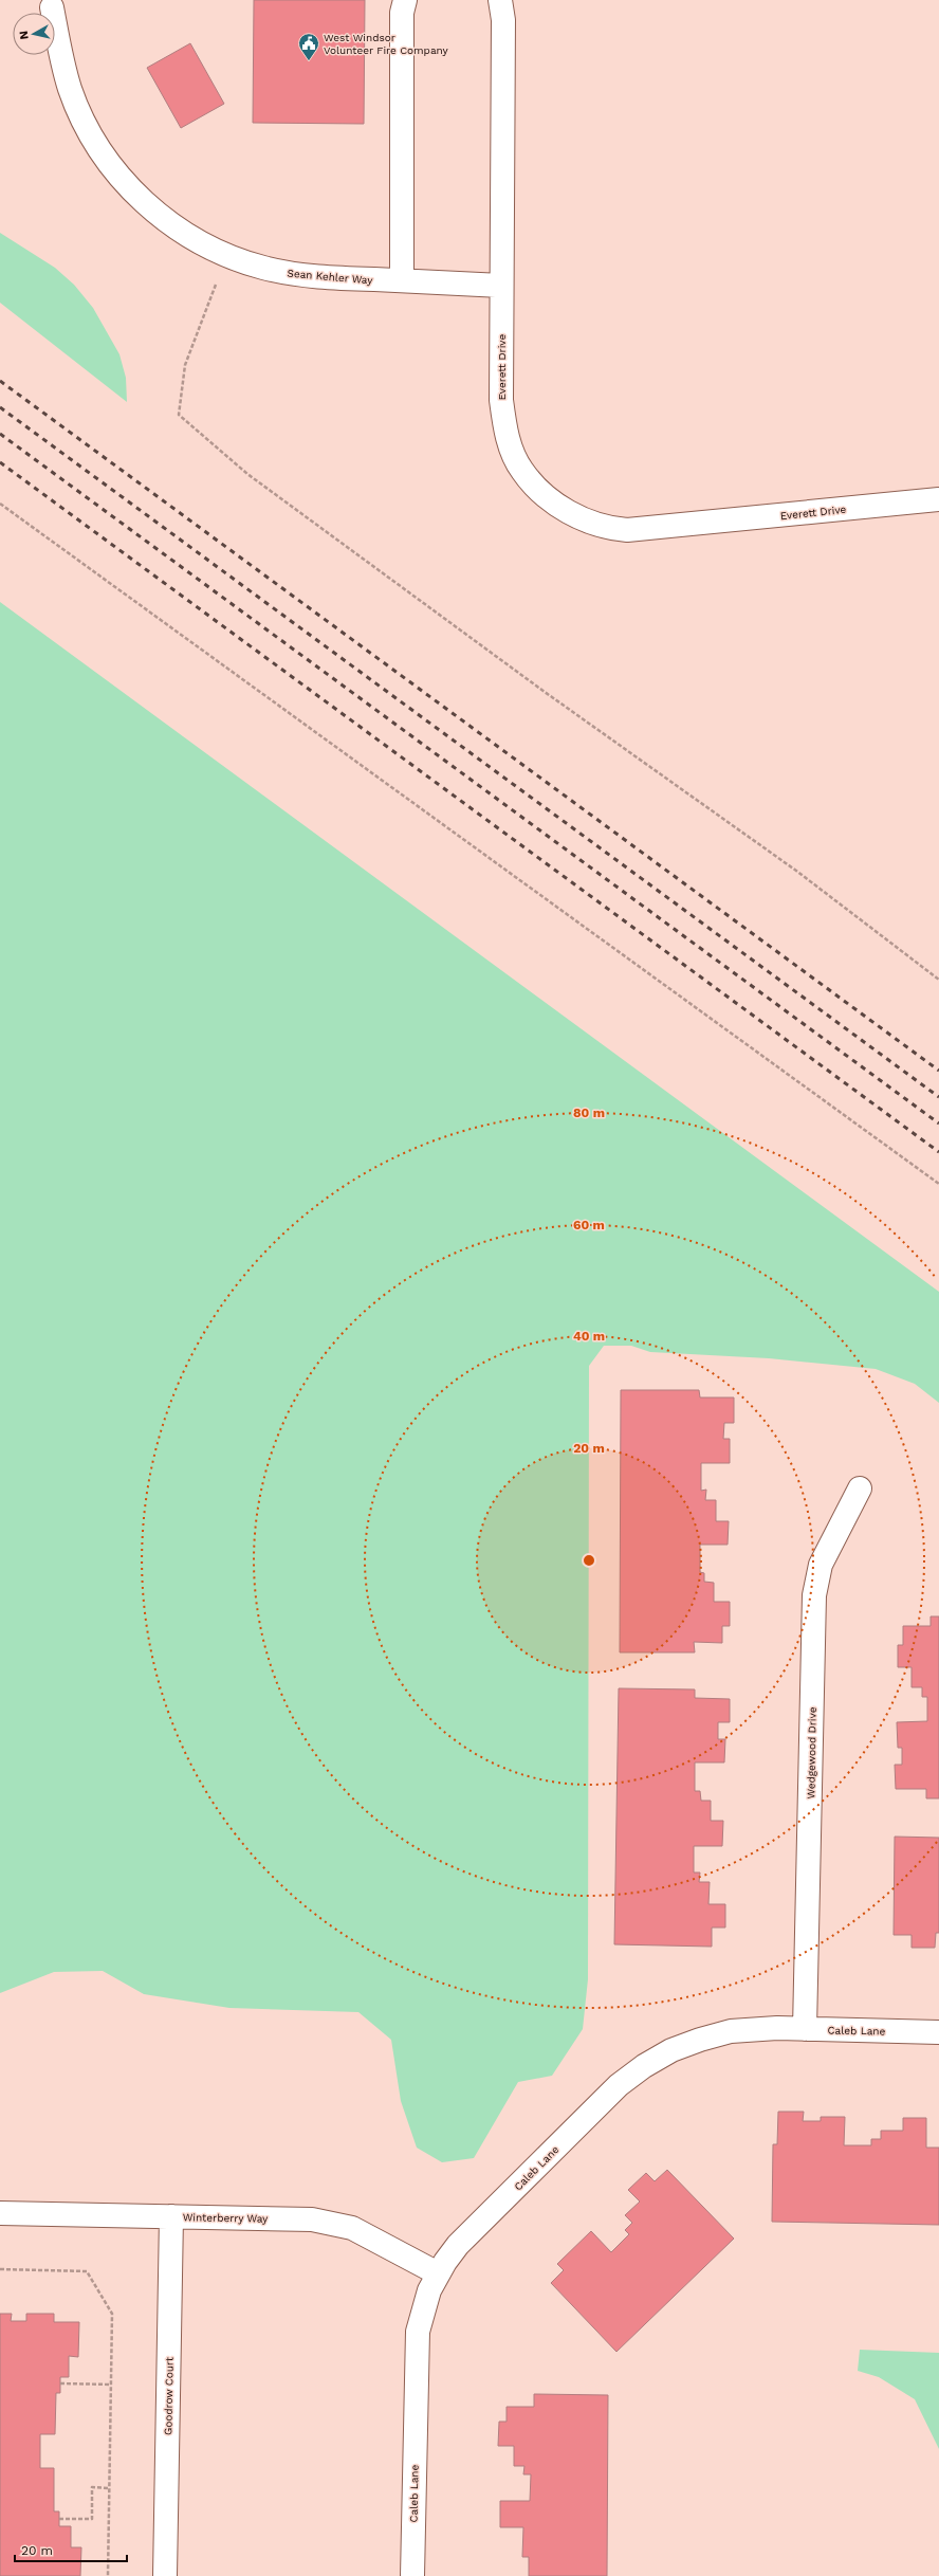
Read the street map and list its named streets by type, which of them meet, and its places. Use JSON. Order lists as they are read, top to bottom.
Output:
{
  "streets": {
    "street": [
      "Sean Kehler Way",
      "Everett Drive",
      "Wedgewood Drive",
      "Caleb Lane",
      "Winterberry Way",
      "Goodrow Court"
    ]
  },
  "crossings": [
    ["Sean Kehler Way", "Everett Drive"],
    ["Wedgewood Drive", "Caleb Lane"],
    ["Caleb Lane", "Winterberry Way"],
    ["Winterberry Way", "Goodrow Court"]
  ],
  "places": {
    "public building": ["West Windsor Volunteer Fire Company"]
  },
  "scale_bar": "20 m",
  "north": "left",
  "rings": [
    "80 m",
    "60 m",
    "40 m",
    "20 m"
  ]
}
